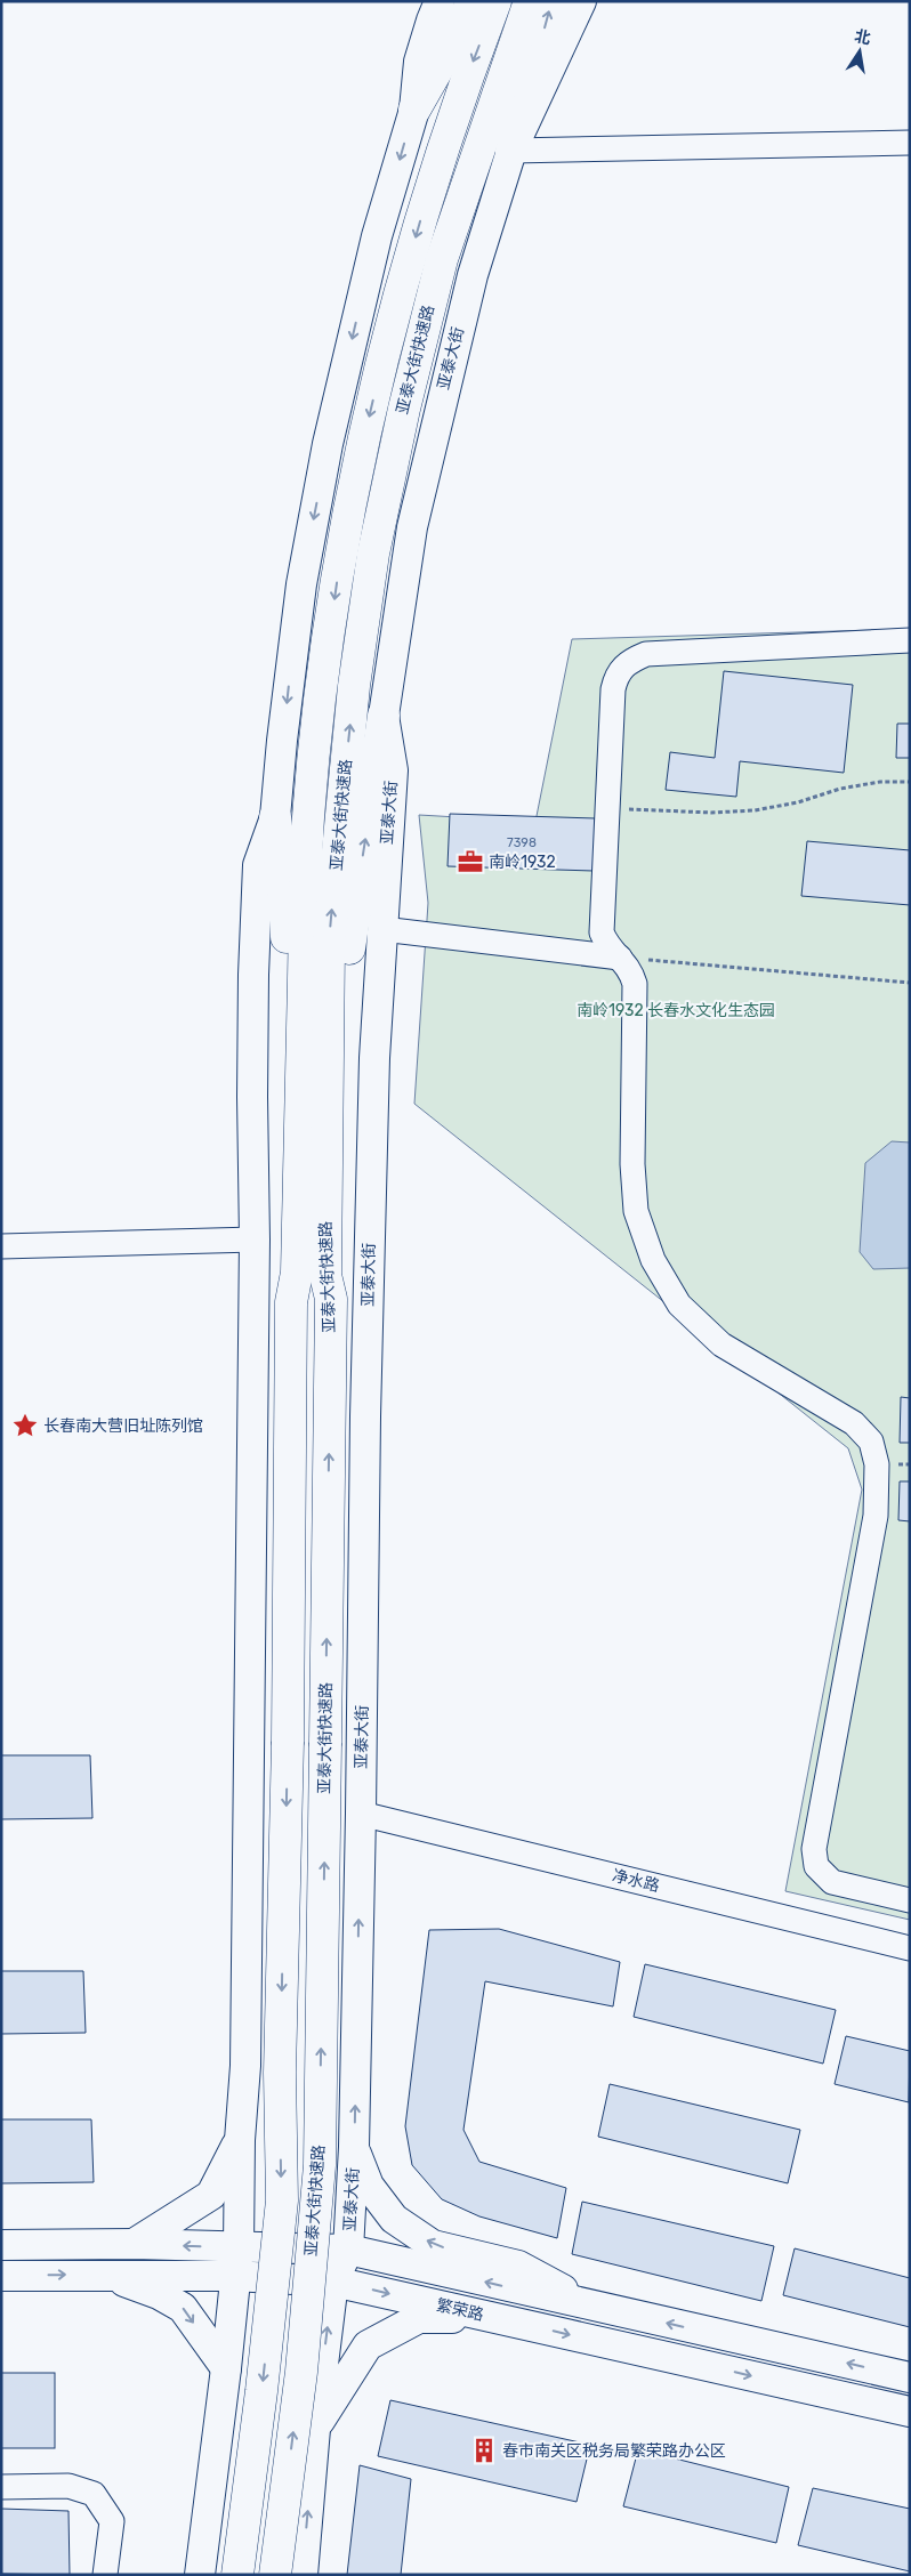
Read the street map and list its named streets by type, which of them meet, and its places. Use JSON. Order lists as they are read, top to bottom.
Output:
{
  "streets": {
    "highway": ["亚泰大街快速路"],
    "main road": ["亚泰大街", "繁荣路"],
    "street": ["净水路"]
  },
  "crossings": [
    ["亚泰大街", "净水路"],
    ["亚泰大街", "繁荣路"]
  ],
  "parks": ["南岭1932 长春水文化生态园"],
  "places": {
    "office": ["南岭1932"],
    "place": ["长春南大营旧址陈列馆"],
    "building": ["春市南关区税务局繁荣路办公区"]
  },
  "house_numbers": ["7398"],
  "north": "top"
}
